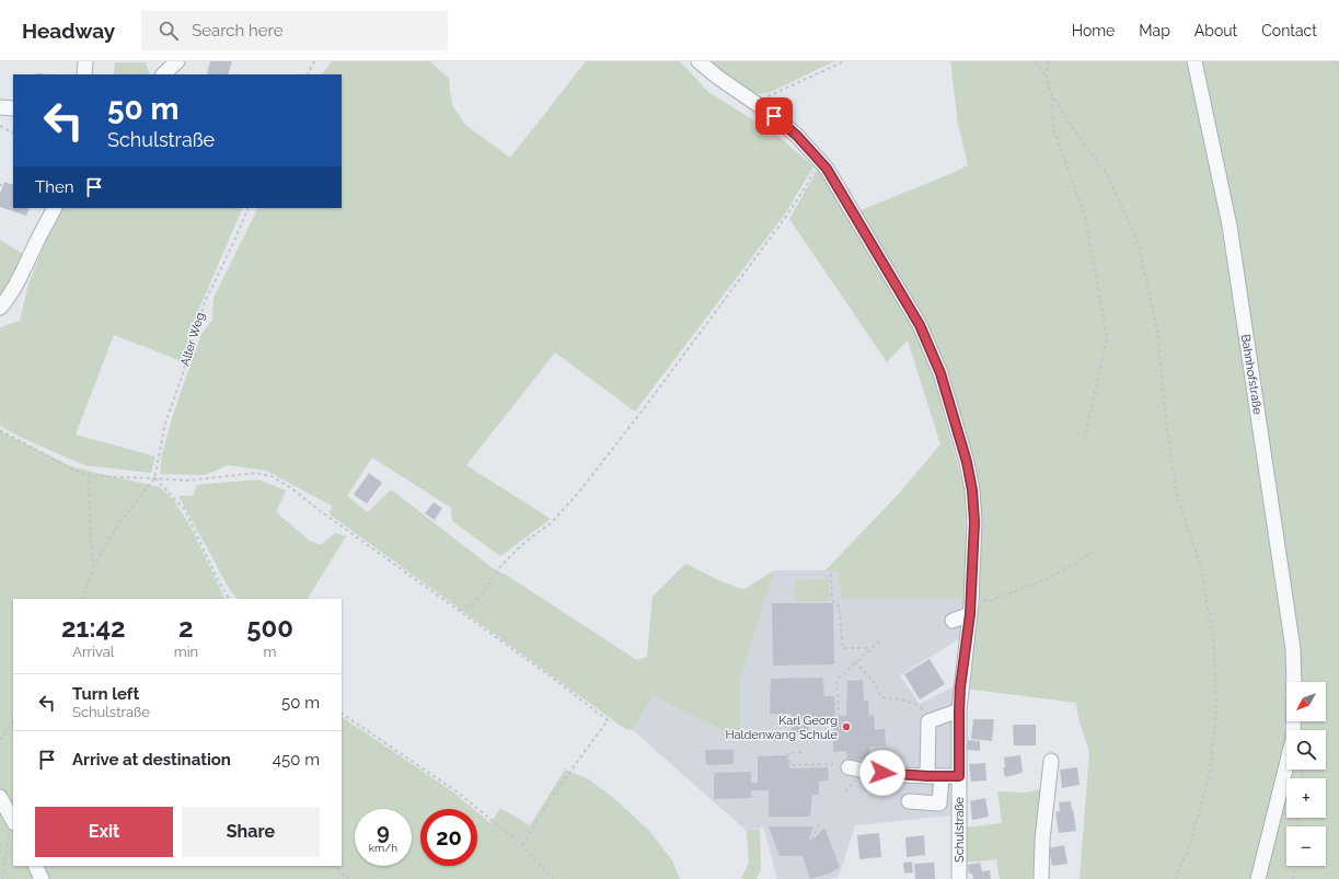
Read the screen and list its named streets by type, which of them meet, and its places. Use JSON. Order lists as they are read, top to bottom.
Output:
{
  "streets": {
    "street": ["Bahnhofstraße", "Schulstraße"],
    "path": ["Alter Weg"]
  },
  "places": ["Karl Georg Haldenwang Schule"],
  "north": "bottom left",
  "page": {
    "header": "Headway",
    "search": "Search here",
    "nav": [
      "Home",
      "Map",
      "About",
      "Contact"
    ],
    "turn": ["50 m", "Schulstraße"],
    "then": "Then",
    "eta": [
      "21:42",
      "Arrival",
      "2",
      "min",
      "500",
      "m"
    ],
    "list": [
      {
        "name": "Turn left",
        "note": "Schulstraße",
        "value": "50 m"
      },
      {
        "name": "Arrive at destination",
        "value": "450 m"
      }
    ],
    "map_buttons": ["+", "−"],
    "buttons": ["Exit", "Share"],
    "speed": "9 km/h",
    "limit": "20"
  }
}
